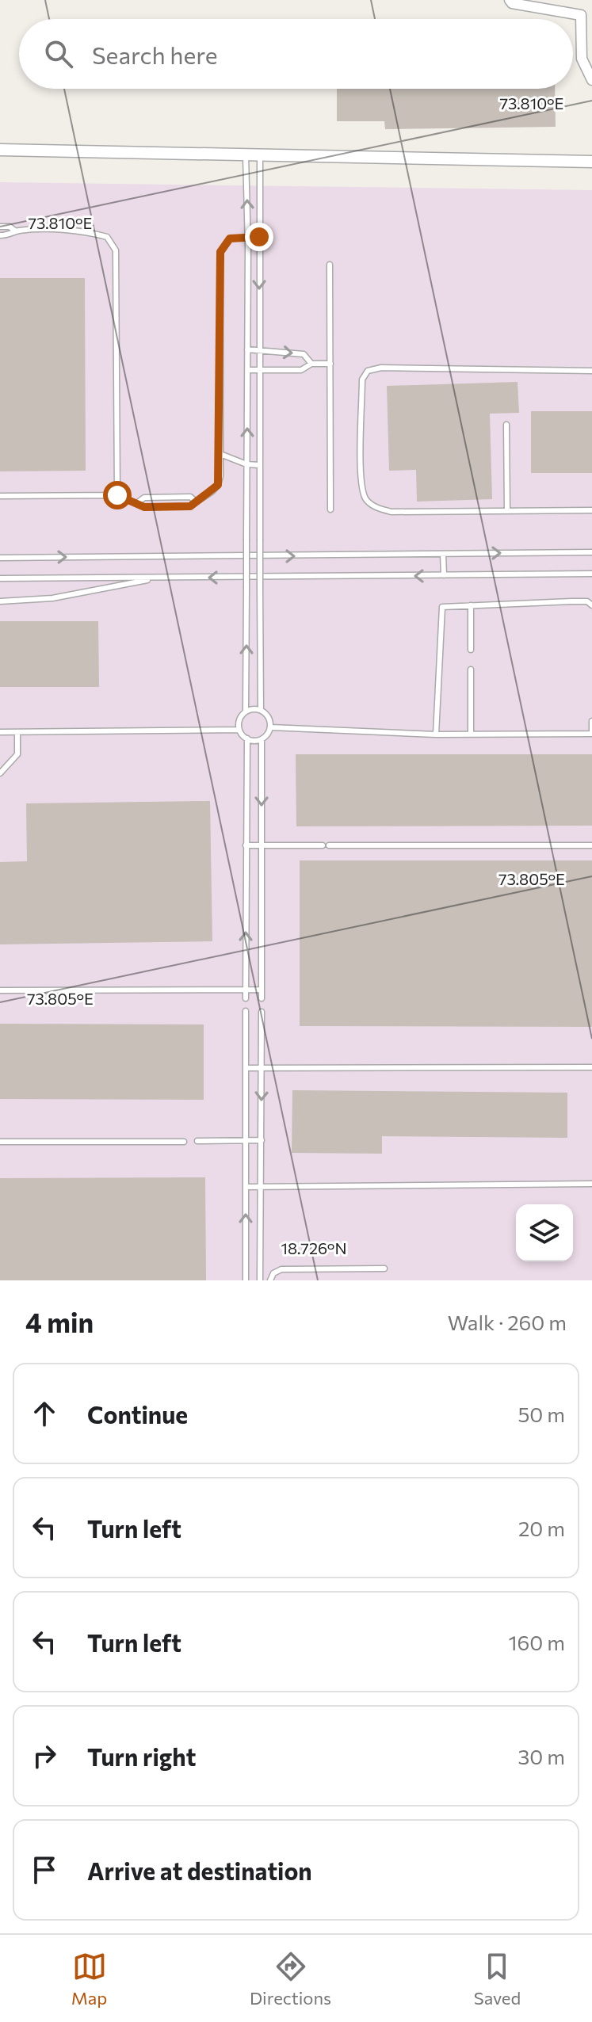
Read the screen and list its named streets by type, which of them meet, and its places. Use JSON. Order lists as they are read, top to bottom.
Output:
{
  "page": {
    "search": "Search here",
    "heading": ["4 min", "Walk · 260 m"],
    "list": [
      ["Continue", "50 m"],
      ["Turn left", "20 m"],
      ["Turn left", "160 m"],
      ["Turn right", "30 m"],
      "Arrive at destination"
    ],
    "nav": ["Map", "Directions", "Saved"]
  },
  "coordinates": ["73.810°E", "73.805°E", "18.726°N"]
}
